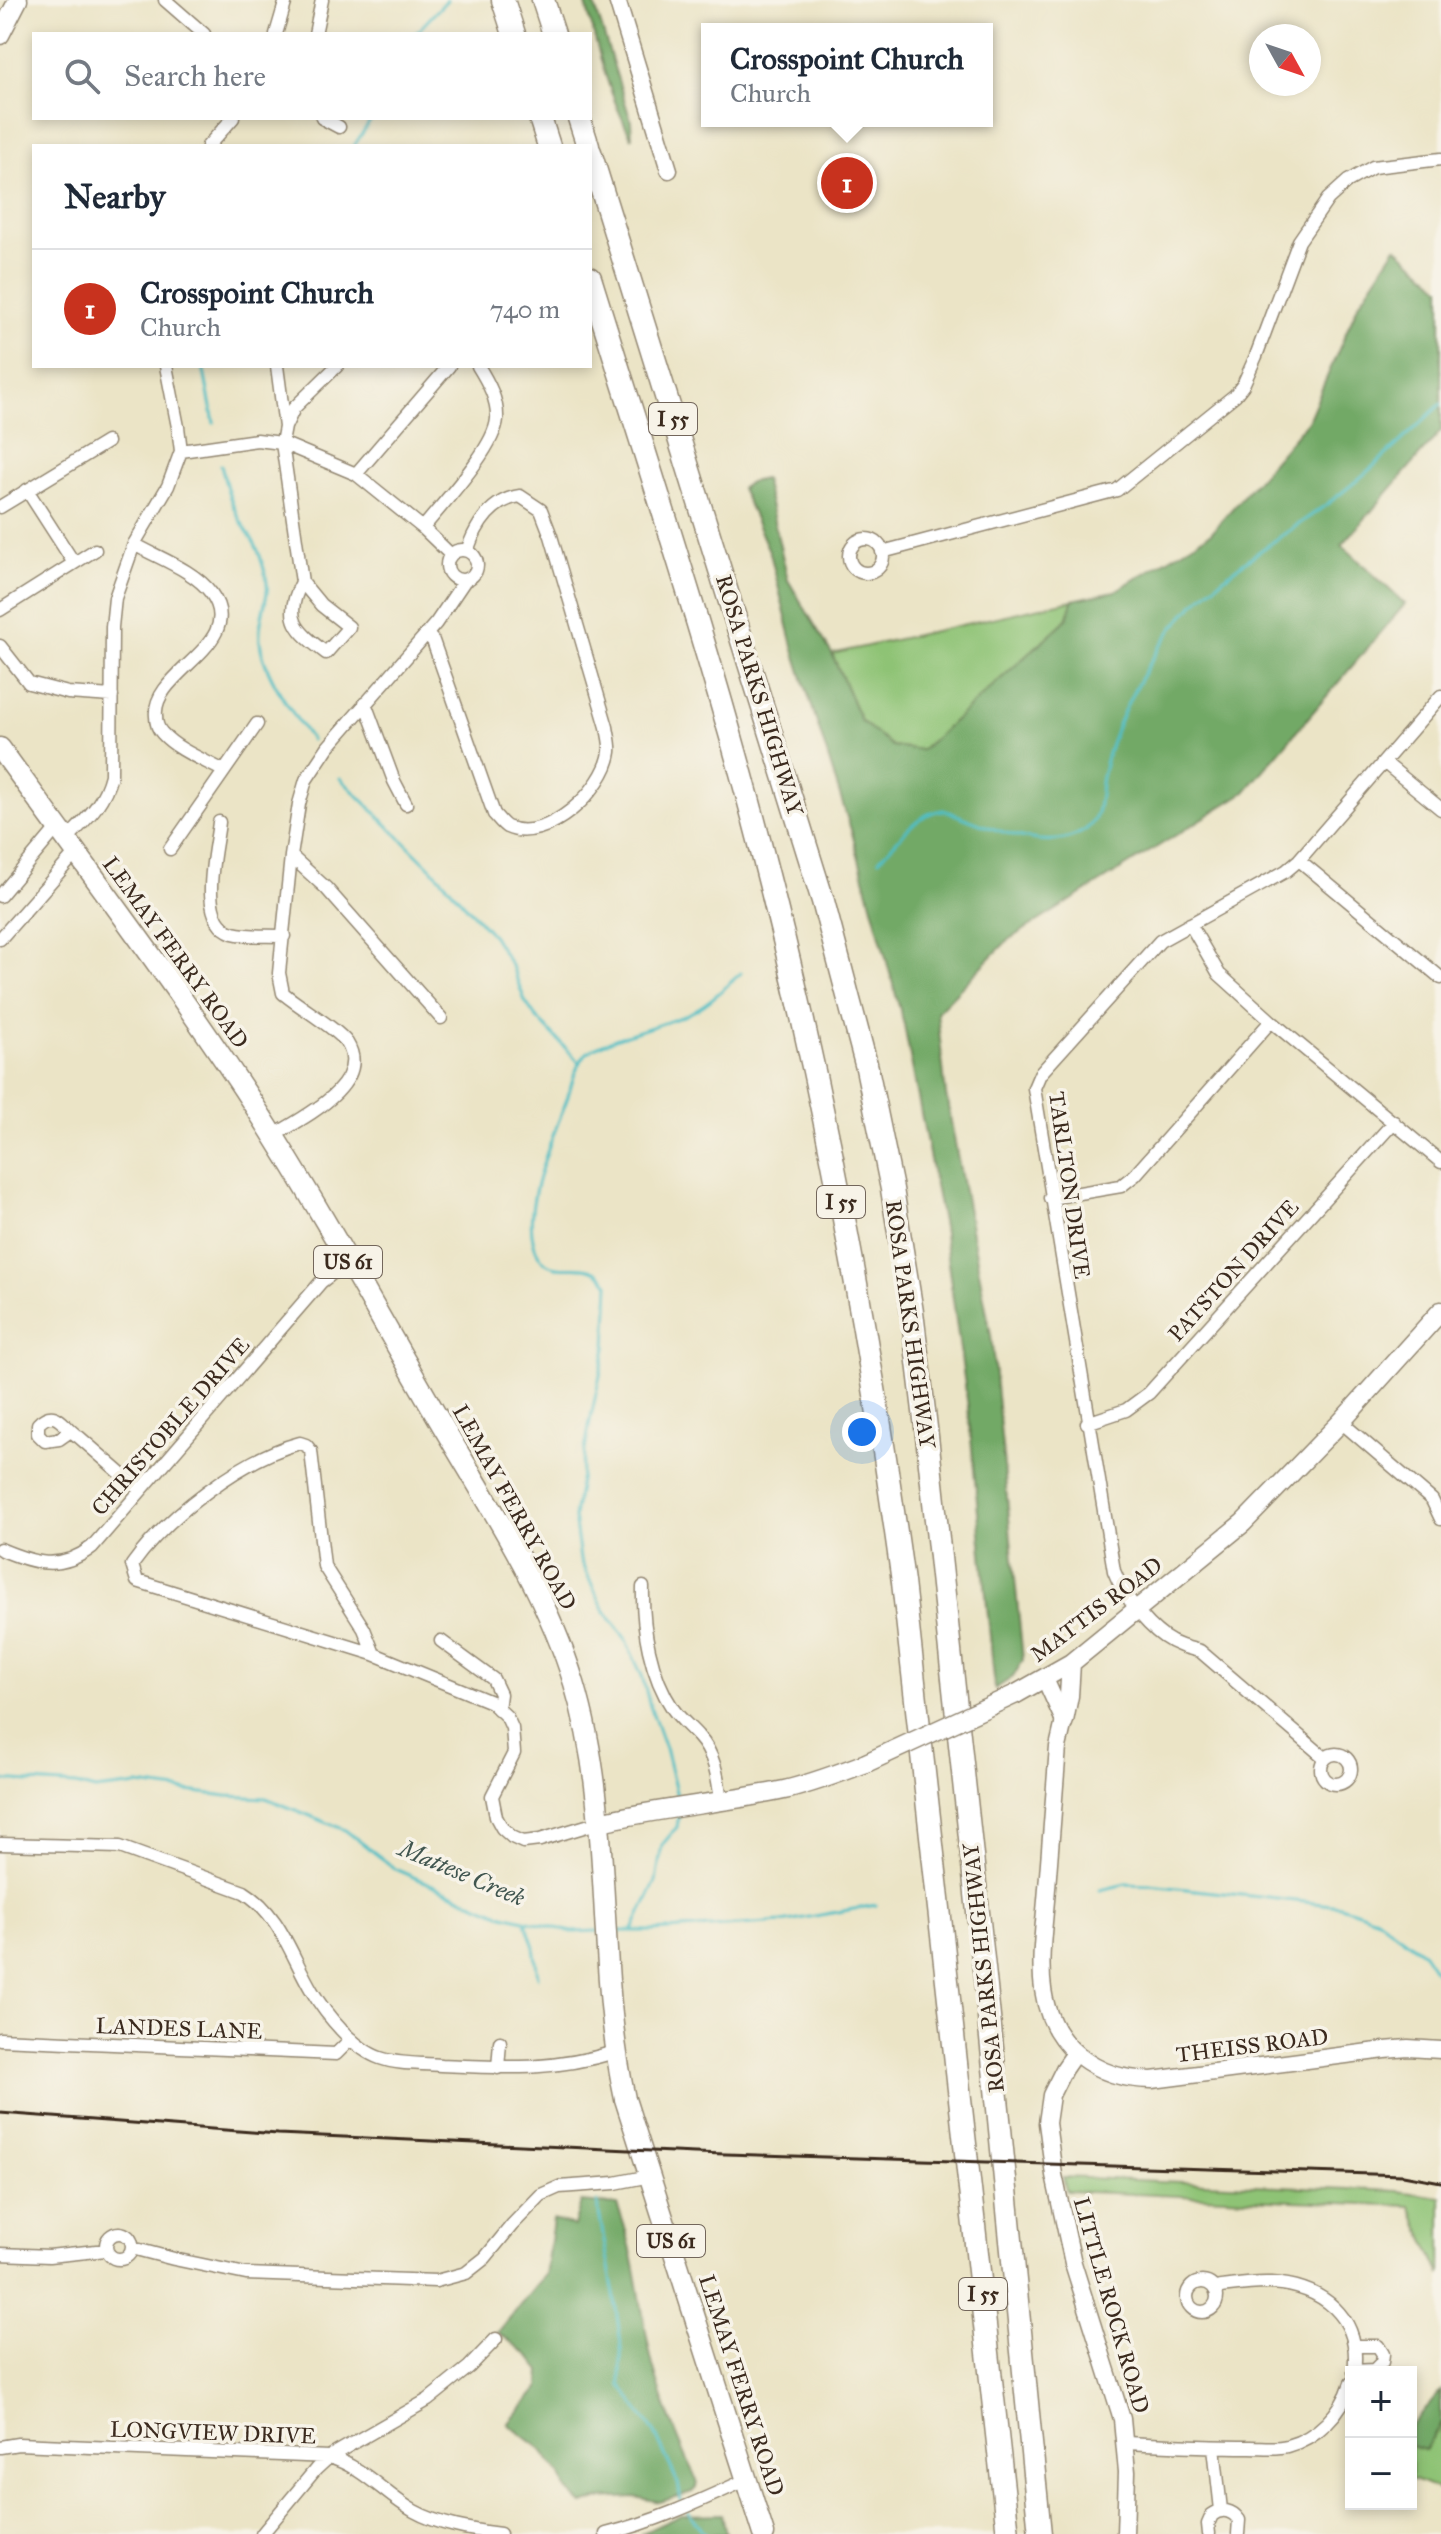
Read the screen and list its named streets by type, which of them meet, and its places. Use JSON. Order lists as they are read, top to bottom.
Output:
{
  "streets": {
    "highway": ["I 55", "ROSA PARKS HIGHWAY"],
    "main road": ["LEMAY FERRY ROAD", "US 61", "MATTIS ROAD"],
    "street": [
      "TARLTON DRIVE",
      "PATSTON DRIVE",
      "CHRISTOBLE DRIVE",
      "LANDES LANE",
      "THEISS ROAD",
      "LITTLE ROCK ROAD",
      "LONGVIEW DRIVE"
    ]
  },
  "crossings": [
    ["I 55", "ROSA PARKS HIGHWAY"],
    ["LEMAY FERRY ROAD", "CHRISTOBLE DRIVE"],
    ["LEMAY FERRY ROAD", "MATTIS ROAD"],
    ["TARLTON DRIVE", "PATSTON DRIVE"],
    ["TARLTON DRIVE", "MATTIS ROAD"],
    ["THEISS ROAD", "LITTLE ROCK ROAD"]
  ],
  "water": ["Mattese Creek"],
  "north": "bottom right",
  "page": {
    "popup": ["Crosspoint Church", "Church"],
    "search": "Search here",
    "heading": "Nearby",
    "pins": "1",
    "list": [
      {
        "mark": "1",
        "name": "Crosspoint Church",
        "note": "Church",
        "value": "740 m"
      }
    ],
    "map_buttons": ["+", "−"]
  }
}
